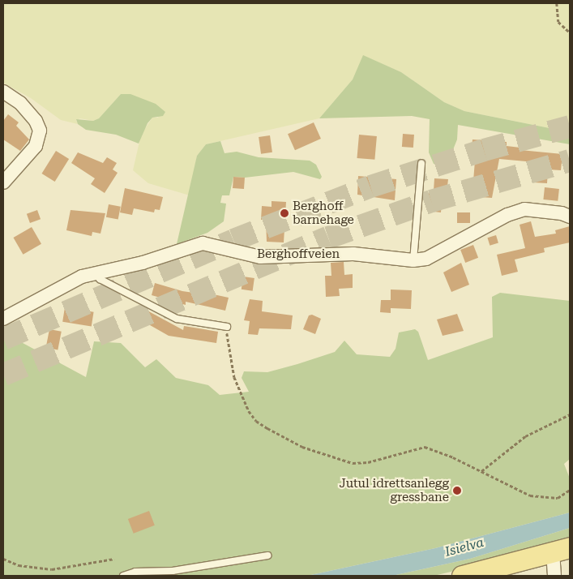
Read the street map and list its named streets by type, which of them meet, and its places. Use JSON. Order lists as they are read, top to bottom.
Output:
{
  "streets": {
    "street": ["Berghoffveien"]
  },
  "water": ["Isielva"],
  "places": ["Berghoff barnehage", "Jutul idrettsanlegg gressbane"]
}
